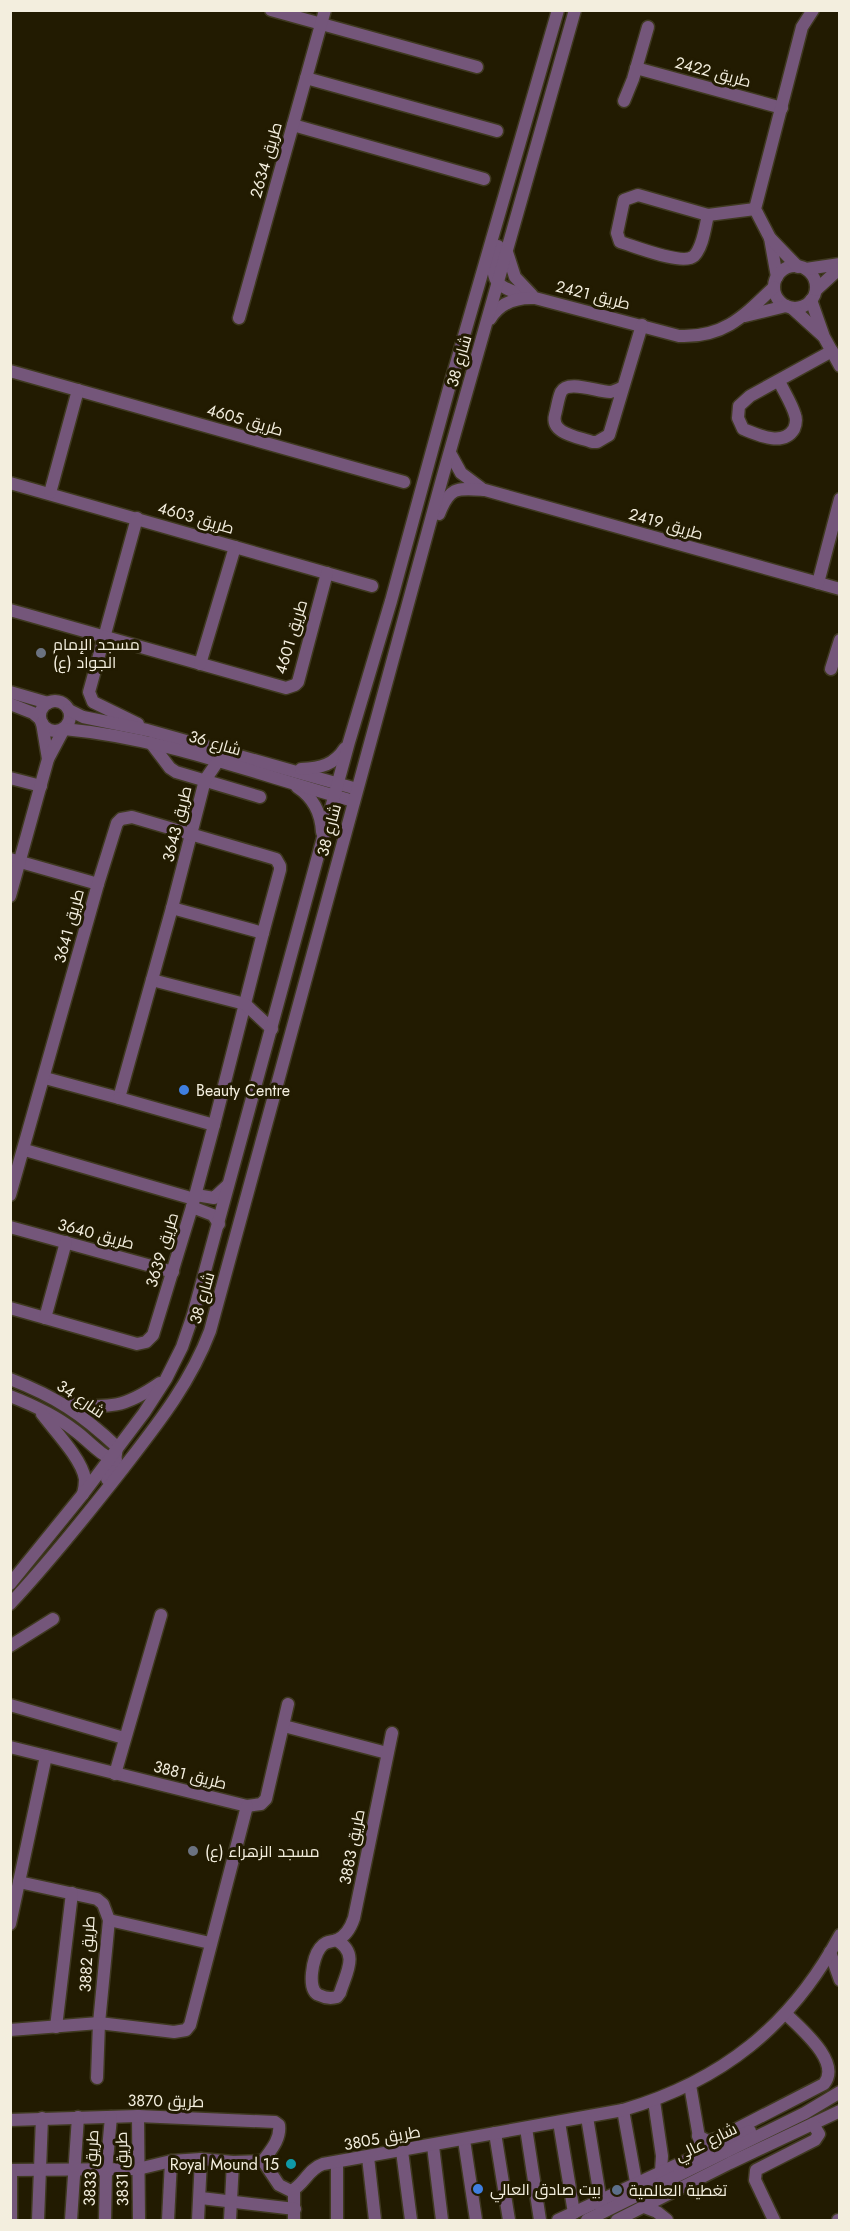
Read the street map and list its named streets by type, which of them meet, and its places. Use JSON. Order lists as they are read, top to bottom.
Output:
{
  "streets": {
    "street": [
      "طريق 2422",
      "طريق 2634",
      "طريق 2421",
      "شارع 38",
      "طريق 4605",
      "طريق 4603",
      "طريق 2419",
      "طريق 4601",
      "شارع 36",
      "طريق 3643",
      "طريق 3641",
      "طريق 3640",
      "طريق 3639",
      "شارع 34",
      "طريق 3881",
      "طريق 3883",
      "طريق 3882",
      "طريق 3870",
      "طريق 3805",
      "شارع عالي",
      "طريق 3833",
      "طريق 3831"
    ]
  },
  "crossings": [
    ["طريق 2421", "شارع 38"],
    ["شارع 38", "طريق 2419"],
    ["شارع 38", "شارع 36"],
    ["شارع 38", "شارع 34"],
    ["طريق 4603", "طريق 4601"],
    ["شارع 36", "طريق 3643"],
    ["طريق 3643", "طريق 3641"],
    ["طريق 3641", "طريق 3639"],
    ["طريق 3640", "طريق 3639"],
    ["طريق 3870", "طريق 3833"],
    ["طريق 3870", "طريق 3831"]
  ],
  "places": [
    "مسجد الإمام الجواد (ع)",
    "Beauty Centre",
    "مسجد الزهراء (ع)",
    "Royal Mound 15",
    "بيت صادق العالي",
    "تغطية العالمية"
  ]
}
